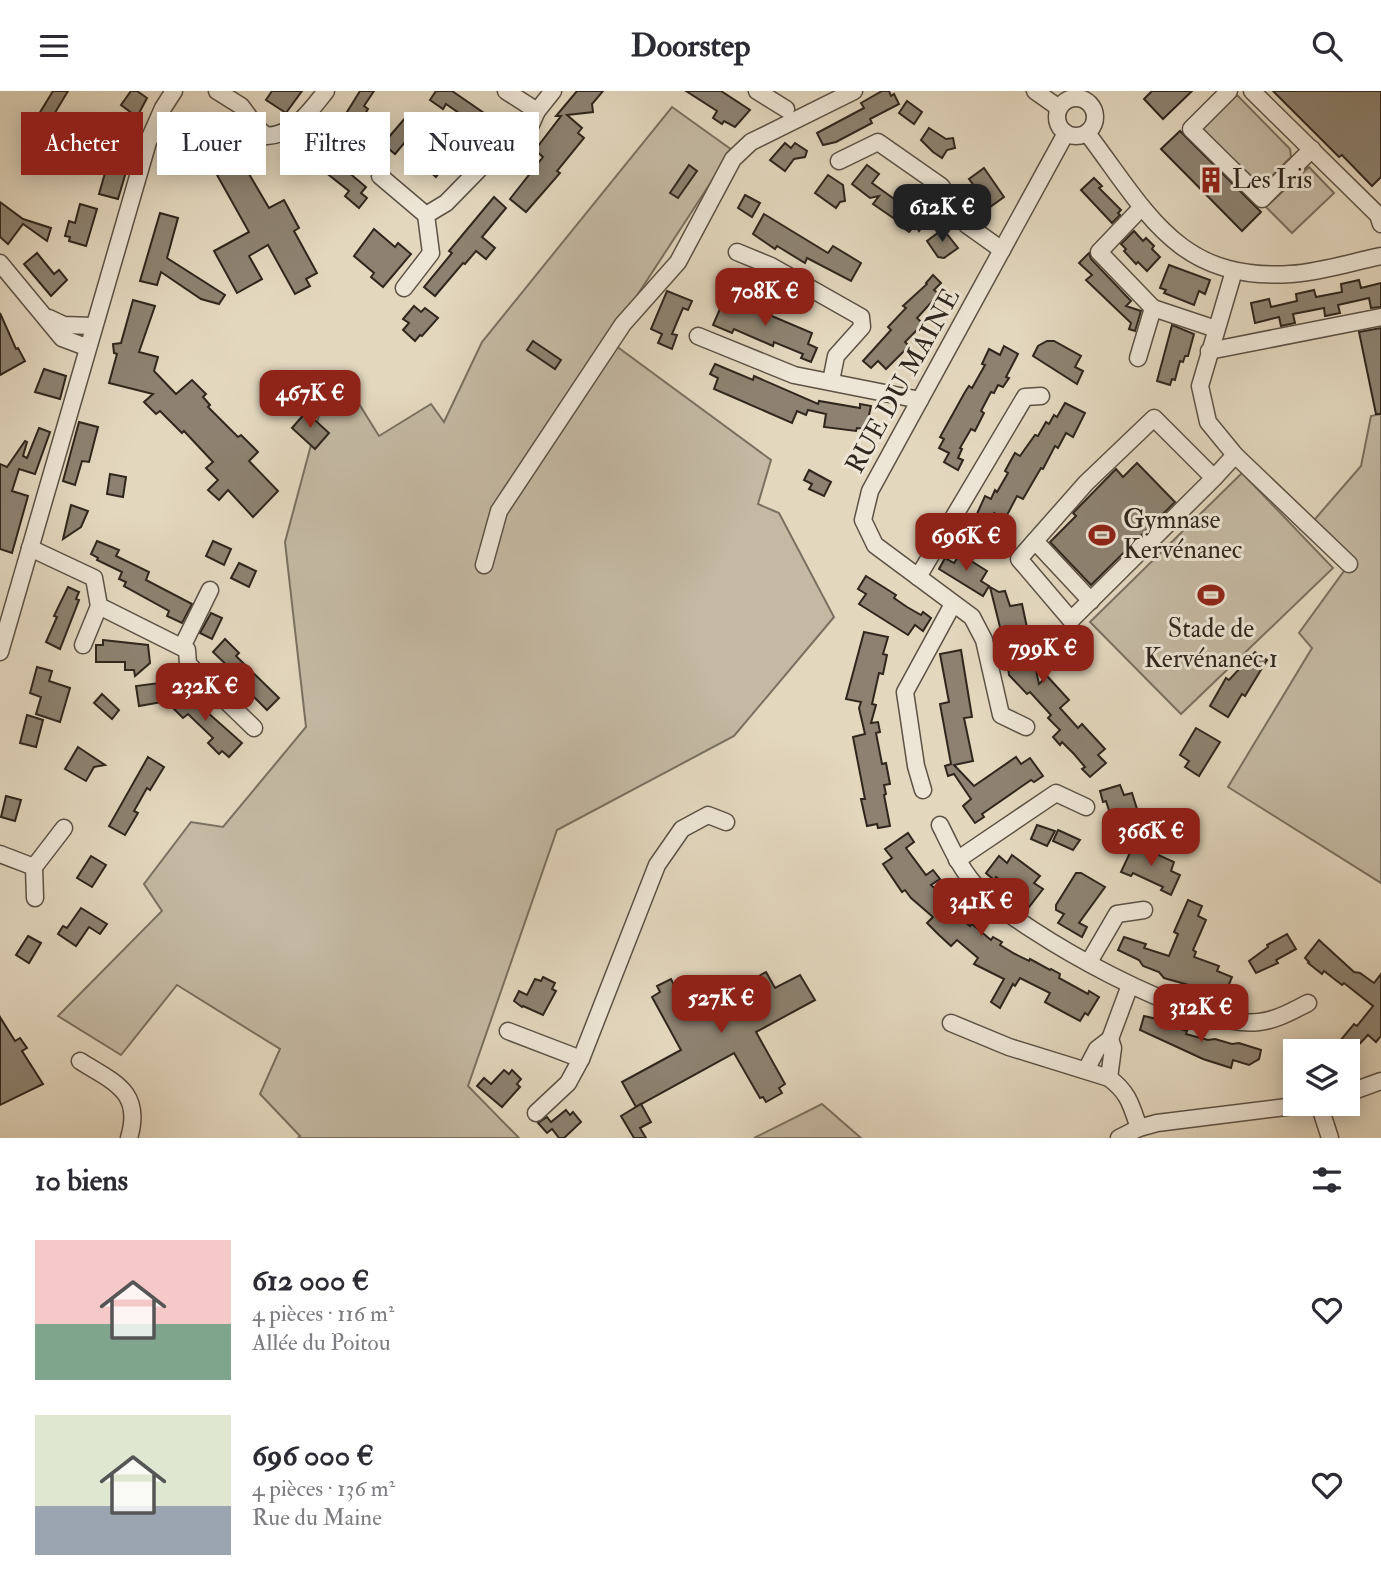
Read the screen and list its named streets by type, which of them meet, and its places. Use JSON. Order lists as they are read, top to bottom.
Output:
{
  "streets": {
    "street": ["RUE DU MAINE"]
  },
  "places": {
    "building": ["Les Iris"],
    "sports": ["Gymnase Kervénanec", "Stade de Kervénanec 1"]
  },
  "page": {
    "header": "Doorstep",
    "chip": [
      "Acheter",
      "Louer",
      "Filtres",
      "Nouveau"
    ],
    "price": [
      "612K €",
      "708K €",
      "467K €",
      "696K €",
      "799K €",
      "232K €",
      "366K €",
      "341K €",
      "527K €",
      "312K €"
    ],
    "heading": "10 biens",
    "list": [
      {
        "name": "612 000 €",
        "note": "4 pièces · 116 m² · Allée du Poitou"
      },
      {
        "name": "696 000 €",
        "note": "4 pièces · 136 m² · Rue du Maine"
      }
    ]
  }
}
